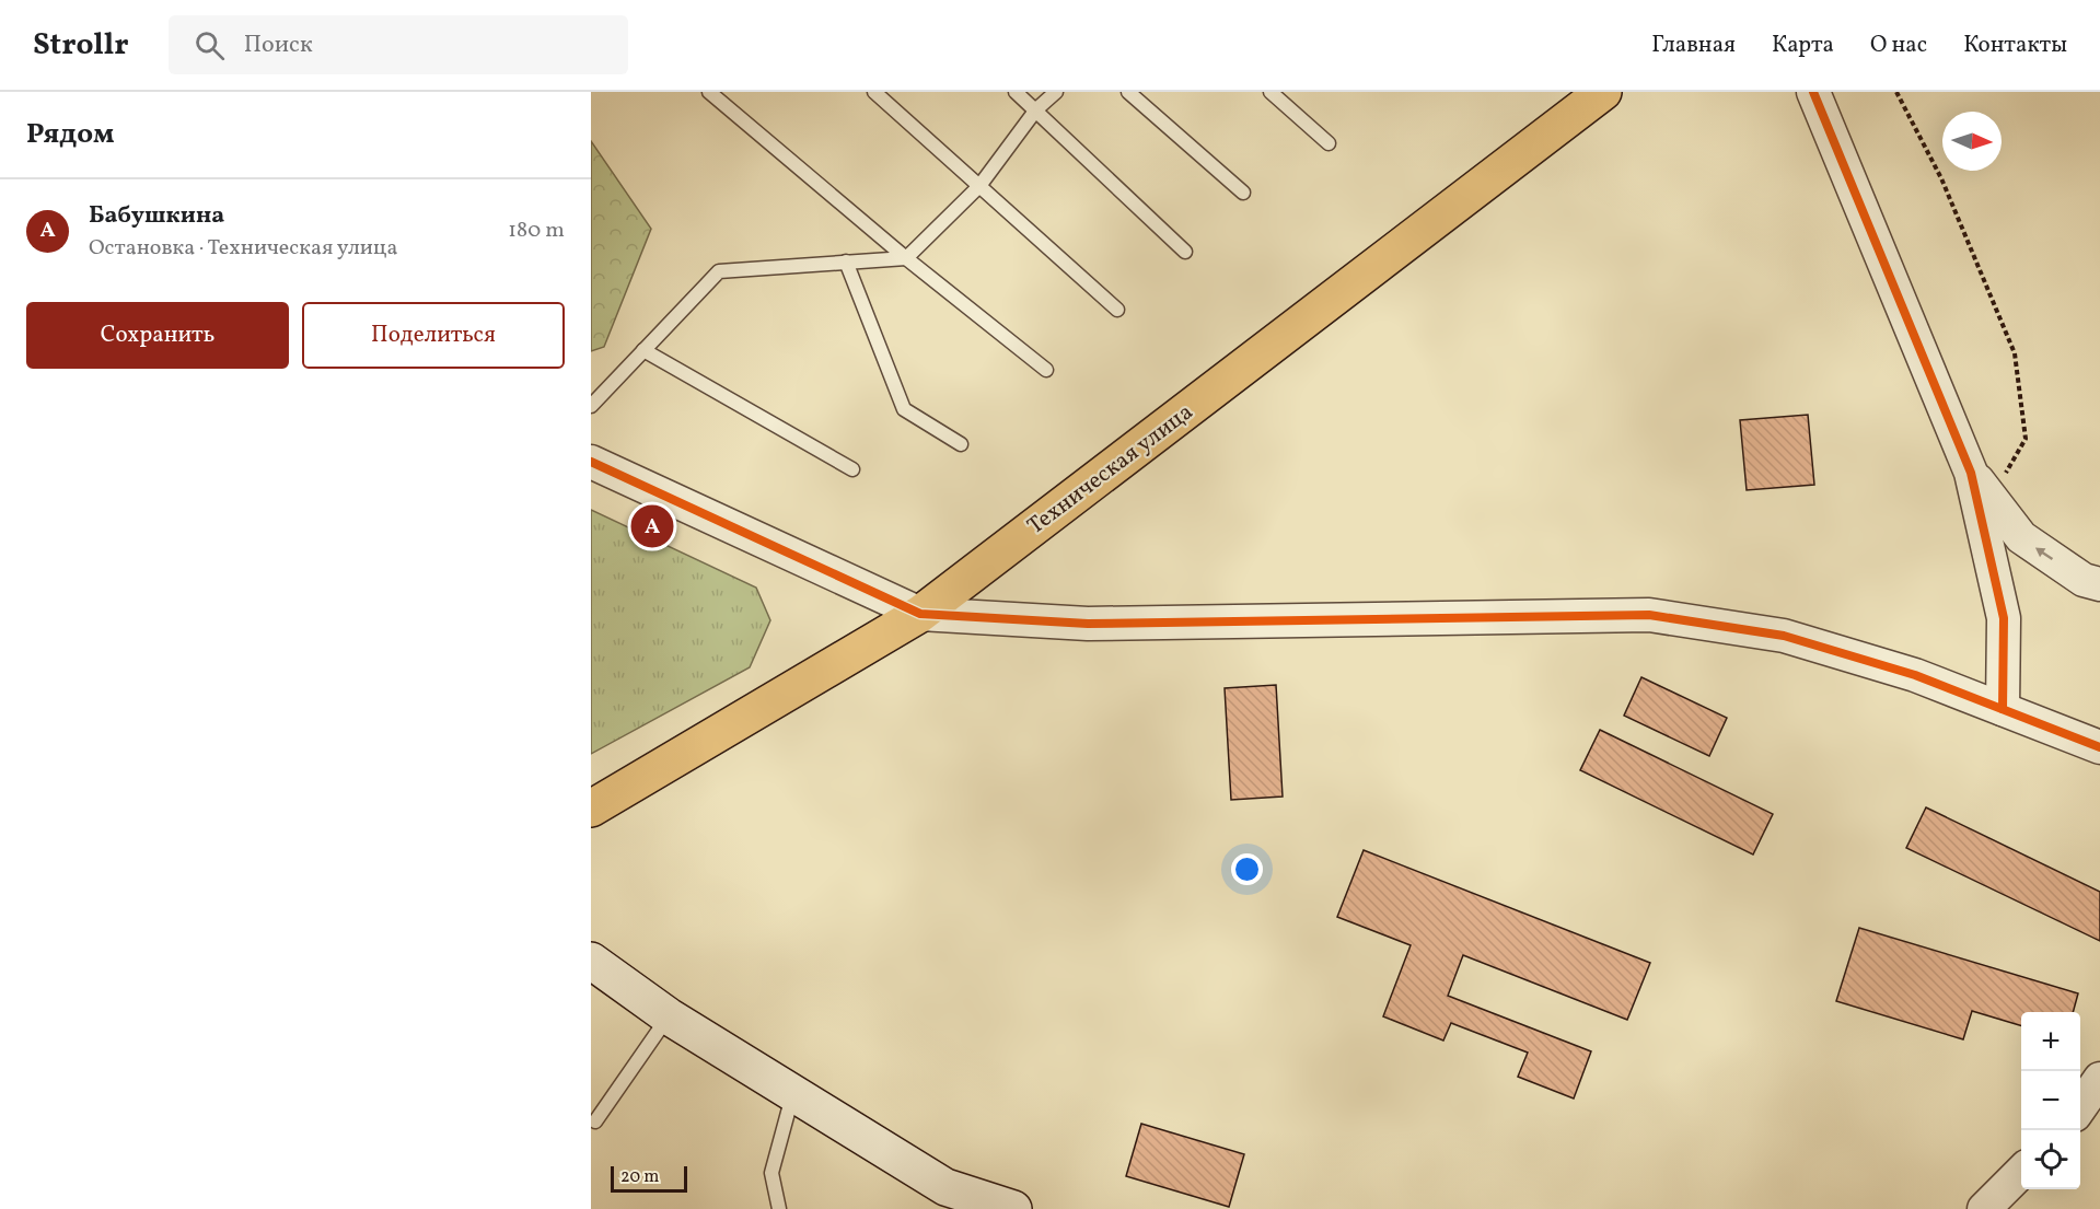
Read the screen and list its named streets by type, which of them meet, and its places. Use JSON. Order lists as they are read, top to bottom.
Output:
{
  "streets": {
    "main road": ["Техническая улица"]
  },
  "scale_bar": "20 m",
  "north": "right",
  "page": {
    "header": "Strollr",
    "search": "Поиск",
    "nav": [
      "Главная",
      "Карта",
      "О нас",
      "Контакты"
    ],
    "heading": "Рядом",
    "list": [
      {
        "mark": "A",
        "name": "Бабушкина",
        "note": "Остановка · Техническая улица",
        "value": "180 m"
      }
    ],
    "buttons": ["Сохранить", "Поделиться"],
    "pins": "A",
    "map_buttons": ["+", "−"],
    "scale": "20 m"
  }
}
